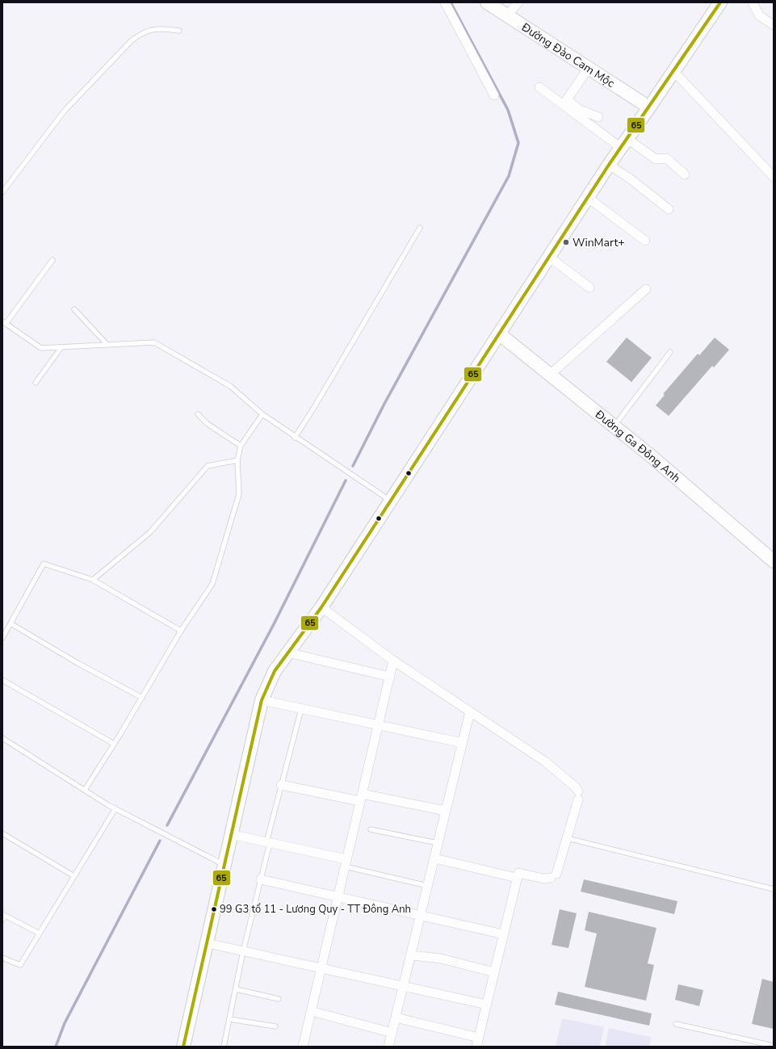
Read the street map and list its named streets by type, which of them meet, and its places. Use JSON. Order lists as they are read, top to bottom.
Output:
{
  "streets": {
    "street": ["Đường Đào Cam Mộc", "Đường Ga Đông Anh"]
  },
  "places": ["WinMart+", "99 G3 tổ 11 - Lương Quy - TT Đông Anh"],
  "lines": ["transit line 65"]
}
